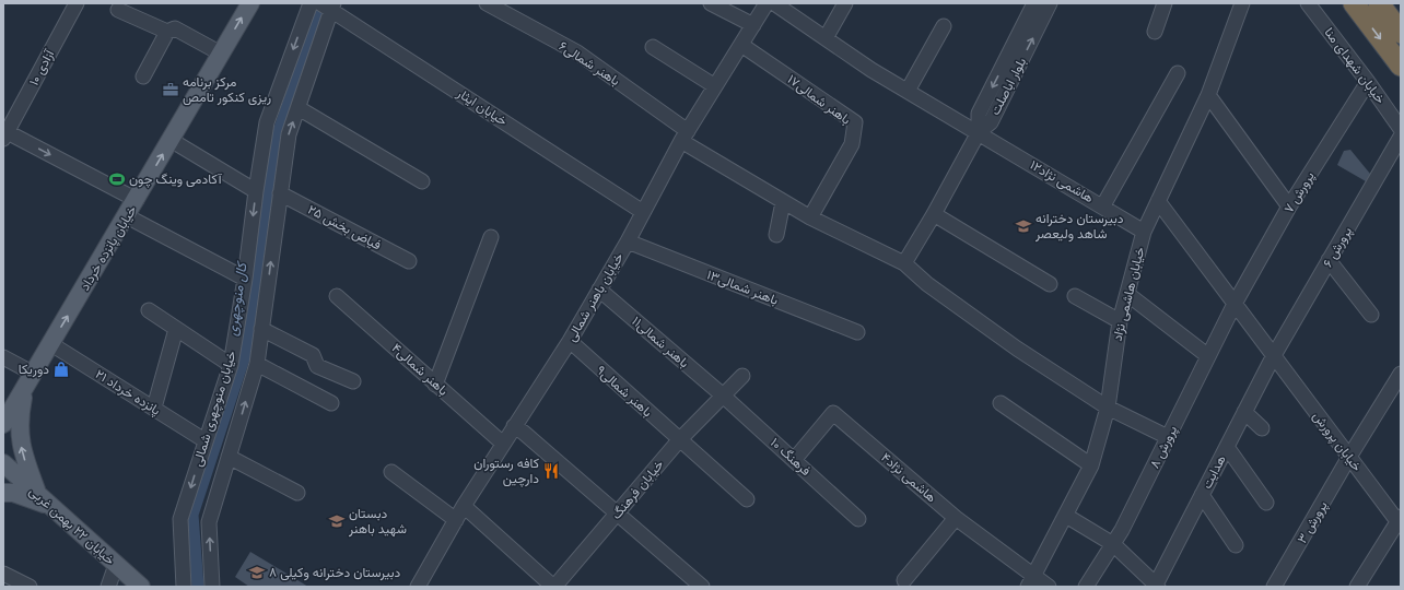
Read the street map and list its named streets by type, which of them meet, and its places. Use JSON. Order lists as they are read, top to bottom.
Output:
{
  "streets": {
    "main road": ["خیابان پانزده خرداد", "خیابان ۲۲ بهمن غربی"],
    "street": [
      "باهنر شمالی۶",
      "خیابان شهدای منا",
      "آزادی ۱۰",
      "بلوار اباصلت",
      "باهنر شمالی۱۷",
      "خیابان ایثار",
      "هاشمی نژاد۱۲",
      "پرورش ۷",
      "فیاض بخش ۲۵",
      "پرورش ۶",
      "باهنر شمالی۱۳",
      "خیابان هاشمی نژاد",
      "خیابان باهنر شمالی",
      "باهنر شمالی۱۱",
      "باهنر شمالی۴",
      "باهنر شمالی۹",
      "پانزده خرداد ۲۱",
      "خیابان منوچهری شمالی",
      "خیابان پرورش",
      "پرورش ۸",
      "فرهنگ ۱۰",
      "هدایت",
      "هاشمی نژاد۴",
      "خیابان فرهنگ",
      "پرورش ۳"
    ]
  },
  "crossings": [
    ["باهنر شمالی۶", "بلوار اباصلت"],
    ["باهنر شمالی۶", "باهنر شمالی۱۷"],
    ["باهنر شمالی۶", "خیابان هاشمی نژاد"],
    ["باهنر شمالی۶", "خیابان باهنر شمالی"],
    ["باهنر شمالی۶", "پرورش ۸"],
    ["خیابان شهدای منا", "پرورش ۷"],
    ["بلوار اباصلت", "هاشمی نژاد۱۲"],
    ["باهنر شمالی۱۷", "خیابان باهنر شمالی"],
    ["خیابان ایثار", "خیابان باهنر شمالی"],
    ["خیابان ایثار", "خیابان منوچهری شمالی"],
    ["هاشمی نژاد۱۲", "خیابان هاشمی نژاد"],
    ["پرورش ۷", "خیابان پرورش"],
    ["پرورش ۷", "پرورش ۸"],
    ["فیاض بخش ۲۵", "خیابان منوچهری شمالی"],
    ["پرورش ۶", "خیابان پرورش"],
    ["پرورش ۶", "هدایت"],
    ["خیابان پانزده خرداد", "پانزده خرداد ۲۱"],
    ["باهنر شمالی۱۳", "خیابان باهنر شمالی"],
    ["خیابان هاشمی نژاد", "خیابان پرورش"],
    ["خیابان هاشمی نژاد", "هاشمی نژاد۴"],
    ["خیابان باهنر شمالی", "باهنر شمالی۱۱"],
    ["خیابان باهنر شمالی", "باهنر شمالی۴"],
    ["خیابان باهنر شمالی", "باهنر شمالی۹"],
    ["باهنر شمالی۱۱", "فرهنگ ۱۰"],
    ["باهنر شمالی۱۱", "خیابان فرهنگ"],
    ["باهنر شمالی۹", "خیابان فرهنگ"],
    ["پانزده خرداد ۲۱", "خیابان منوچهری شمالی"],
    ["خیابان پرورش", "پرورش ۸"],
    ["خیابان پرورش", "هدایت"],
    ["خیابان پرورش", "پرورش ۳"],
    ["فرهنگ ۱۰", "هاشمی نژاد۴"],
    ["فرهنگ ۱۰", "خیابان فرهنگ"]
  ],
  "one_way": ["خیابان پانزده خرداد"],
  "water": ["کال منوچهری"],
  "places": {
    "office": ["مرکز برنامه ریزی کنکور تامص"],
    "sports": ["آکادمی وینگ چون"],
    "school or university": ["دبیرستان دخترانه شاهد ولیعصر", "دبستان شهید باهنر", "دبیرستان دخترانه وکیلی ۸"],
    "shop": ["دوریکا"],
    "restaurant": ["کافه رستوران دارچین"]
  }
}
